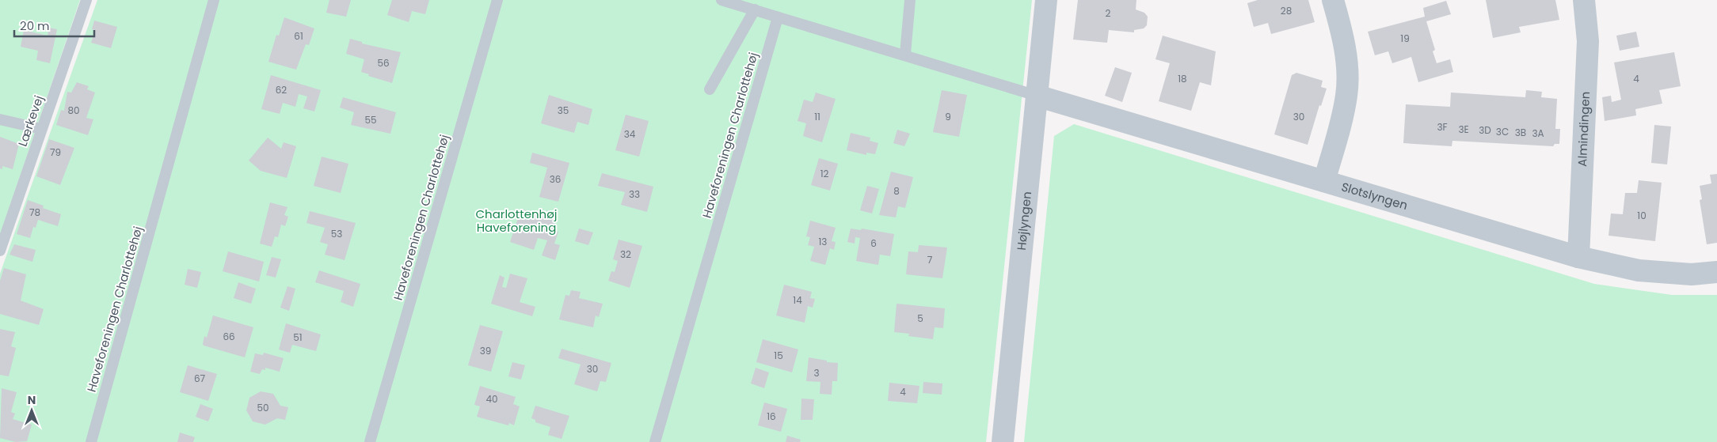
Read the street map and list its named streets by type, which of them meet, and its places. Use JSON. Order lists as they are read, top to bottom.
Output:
{
  "streets": {
    "street": ["Almindingen", "Slotslyngen", "Højlyngen"],
    "lane": ["Lærkevej", "Haveforeningen Charlottehøj"]
  },
  "crossings": [
    ["Almindingen", "Slotslyngen"],
    ["Slotslyngen", "Højlyngen"]
  ],
  "parks": ["Charlottenhøj Haveforening"],
  "house_numbers": [
    "28",
    "2",
    "61",
    "19",
    "56",
    "18",
    "4",
    "62",
    "80",
    "35",
    "11",
    "9",
    "30",
    "55",
    "3F",
    "3E",
    "3D",
    "3C",
    "3B",
    "3A",
    "34",
    "79",
    "12",
    "36",
    "8",
    "33",
    "78",
    "10",
    "53",
    "13",
    "6",
    "32",
    "7",
    "14",
    "5",
    "66",
    "51",
    "39",
    "15",
    "30",
    "3",
    "67",
    "4",
    "40",
    "50",
    "16"
  ],
  "scale_bar": "20 m",
  "north": "top"
}
